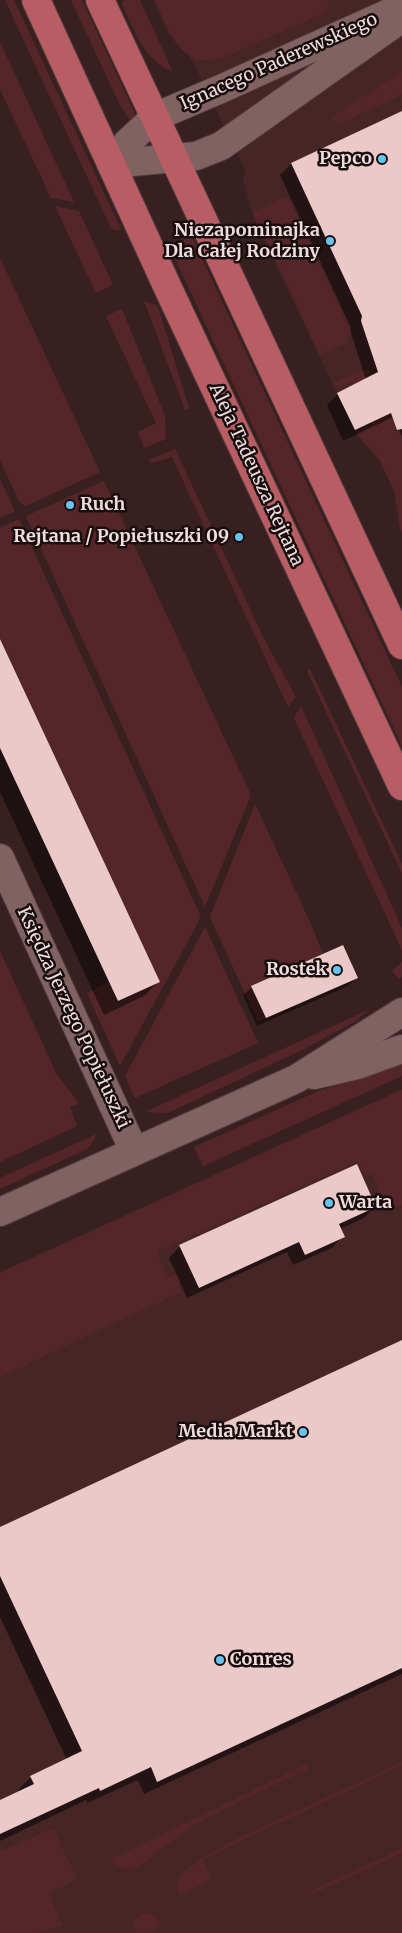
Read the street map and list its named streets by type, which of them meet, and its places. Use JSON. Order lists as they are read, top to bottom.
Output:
{
  "streets": {
    "main road": ["Aleja Tadeusza Rejtana"],
    "street": ["Ignacego Paderewskiego", "Księdza Jerzego Popiełuszki"]
  },
  "crossings": [
    ["Ignacego Paderewskiego", "Aleja Tadeusza Rejtana"]
  ],
  "places": [
    "Pepco",
    "Niezapominajka Dla Całej Rodziny",
    "Ruch",
    "Rejtana / Popiełuszki 09",
    "Rostek",
    "Warta",
    "Media Markt",
    "Conres"
  ]
}
